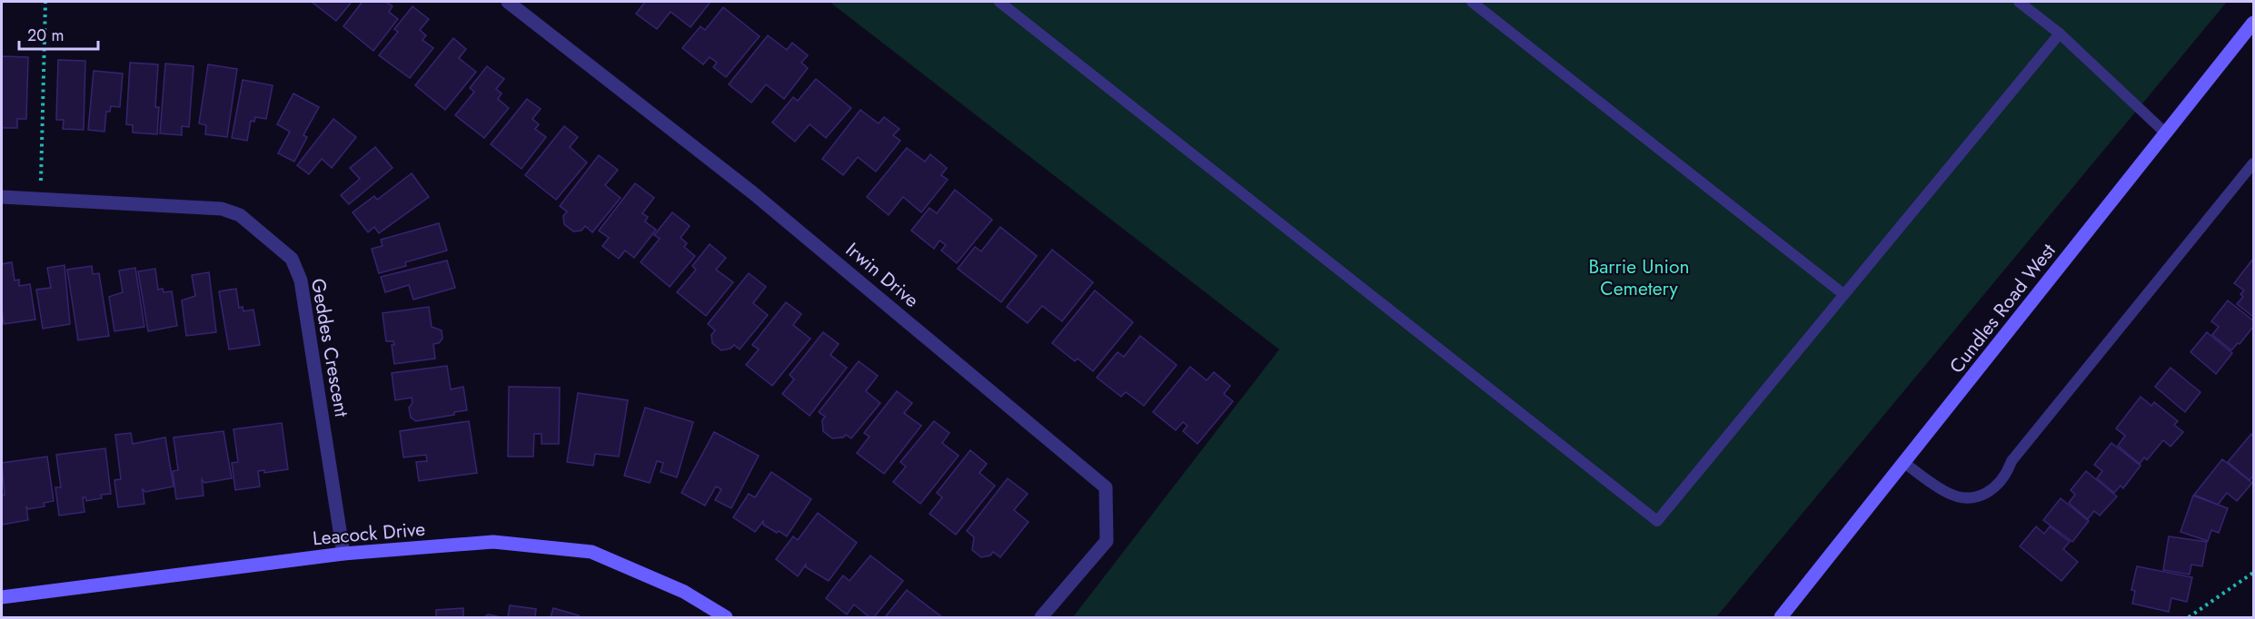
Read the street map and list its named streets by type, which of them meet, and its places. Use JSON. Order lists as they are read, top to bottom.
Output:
{
  "streets": {
    "street": [
      "Irwin Drive",
      "Cundles Road West",
      "Geddes Crescent",
      "Leacock Drive"
    ]
  },
  "crossings": [
    ["Geddes Crescent", "Leacock Drive"]
  ],
  "parks": ["Barrie Union Cemetery"],
  "scale_bar": "20 m"
}
